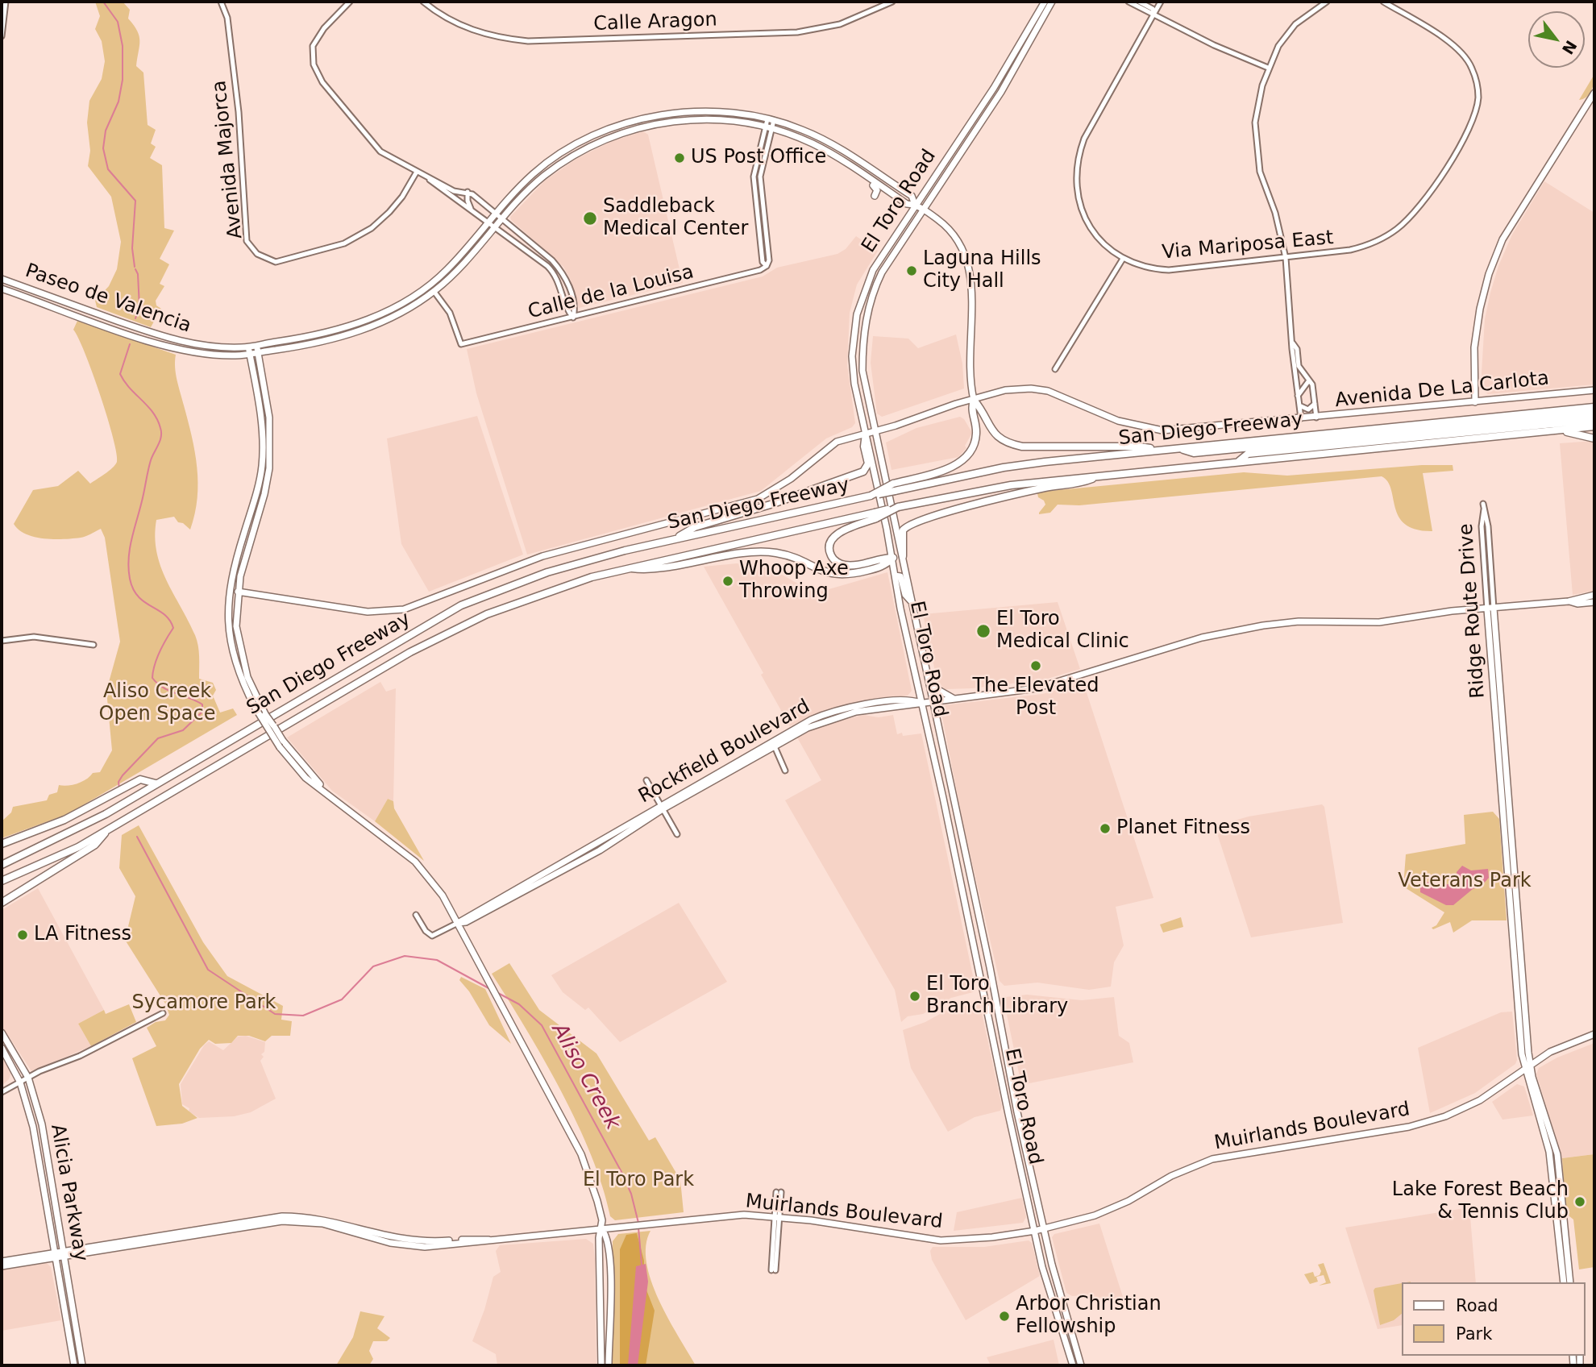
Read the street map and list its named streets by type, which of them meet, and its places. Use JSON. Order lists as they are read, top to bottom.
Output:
{
  "streets": {
    "highway": ["San Diego Freeway"],
    "main road": [
      "El Toro Road",
      "Paseo de Valencia",
      "Avenida De La Carlota",
      "Ridge Route Drive",
      "Rockfield Boulevard",
      "Muirlands Boulevard",
      "Alicia Parkway"
    ],
    "street": [
      "Calle Aragon",
      "Avenida Majorca",
      "Via Mariposa East",
      "Calle de la Louisa"
    ]
  },
  "crossings": [
    ["El Toro Road", "Paseo de Valencia"],
    ["El Toro Road", "Avenida De La Carlota"],
    ["El Toro Road", "Rockfield Boulevard"],
    ["El Toro Road", "Muirlands Boulevard"],
    ["Calle de la Louisa", "Paseo de Valencia"],
    ["Paseo de Valencia", "Avenida De La Carlota"],
    ["Ridge Route Drive", "Muirlands Boulevard"],
    ["Muirlands Boulevard", "Alicia Parkway"]
  ],
  "water": ["Aliso Creek"],
  "parks": [
    "Aliso Creek Open Space",
    "Veterans Park",
    "Sycamore Park",
    "El Toro Park"
  ],
  "places": [
    "US Post Office",
    "Saddleback Medical Center",
    "Laguna Hills City Hall",
    "Whoop Axe Throwing",
    "El Toro Medical Clinic",
    "The Elevated Post",
    "Planet Fitness",
    "LA Fitness",
    "El Toro Branch Library",
    "Lake Forest Beach & Tennis Club",
    "Arbor Christian Fellowship"
  ],
  "legend": ["Road", "Park"],
  "north": "bottom right"
}
